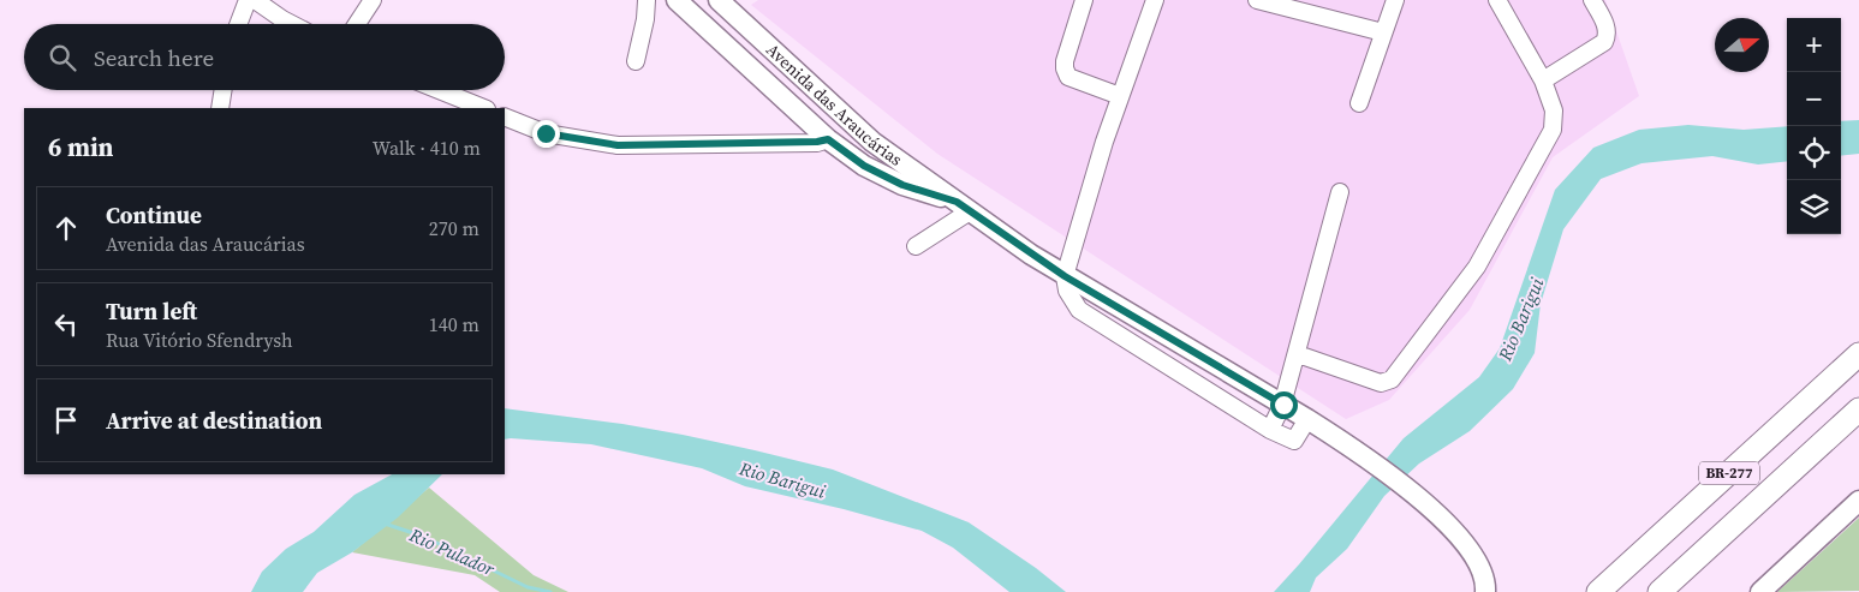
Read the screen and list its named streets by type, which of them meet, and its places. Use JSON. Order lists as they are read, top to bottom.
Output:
{
  "streets": {
    "highway": ["BR-277"],
    "main road": ["Avenida das Araucárias"]
  },
  "water": ["Rio Barigui", "Rio Pulador"],
  "north": "right",
  "page": {
    "map_buttons": ["+", "−"],
    "search": "Search here",
    "heading": ["6 min", "Walk · 410 m"],
    "list": [
      ["Continue", "Avenida das Araucárias", "270 m"],
      ["Turn left", "Rua Vitório Sfendrysh", "140 m"],
      "Arrive at destination"
    ]
  }
}
